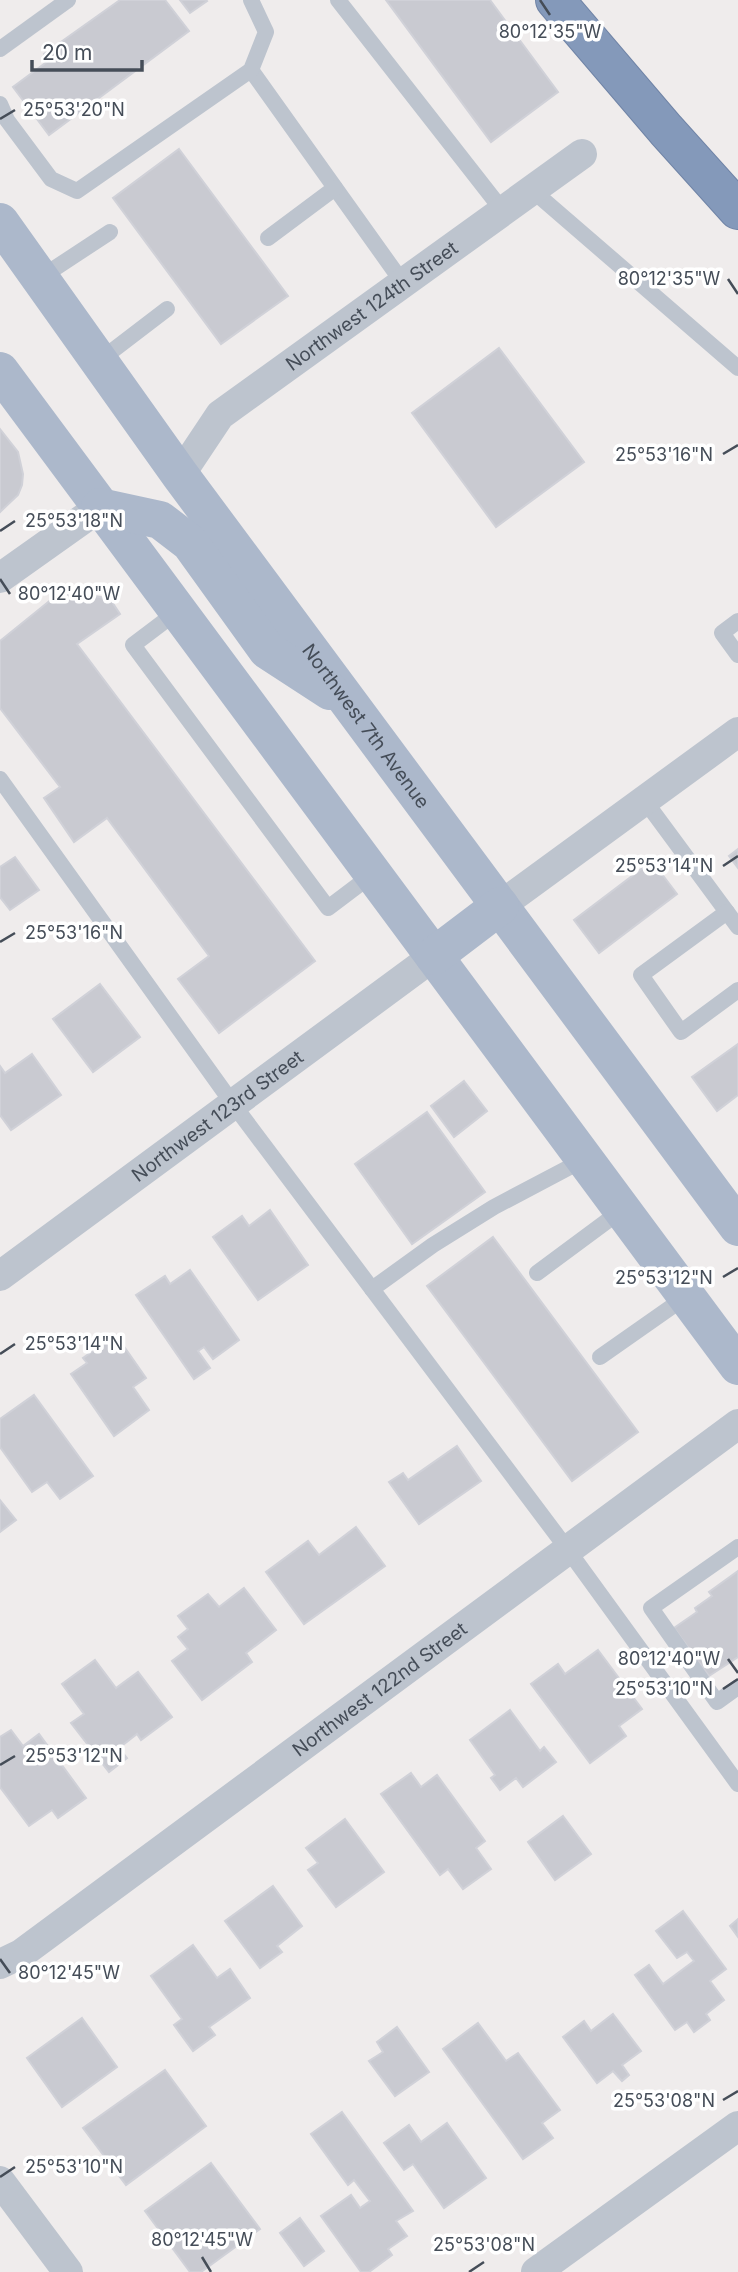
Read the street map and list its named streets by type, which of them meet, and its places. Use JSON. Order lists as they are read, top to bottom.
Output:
{
  "streets": {
    "main road": ["Northwest 7th Avenue"],
    "street": ["Northwest 124th Street", "Northwest 123rd Street", "Northwest 122nd Street"]
  },
  "crossings": [
    ["Northwest 124th Street", "Northwest 7th Avenue"]
  ],
  "scale_bar": "20 m",
  "coordinates": [
    "80°12'35\"W",
    "25°53'20\"N",
    "25°53'16\"N",
    "25°53'18\"N",
    "80°12'40\"W",
    "25°53'14\"N",
    "25°53'12\"N",
    "25°53'10\"N",
    "80°12'45\"W",
    "25°53'08\"N"
  ]
}
